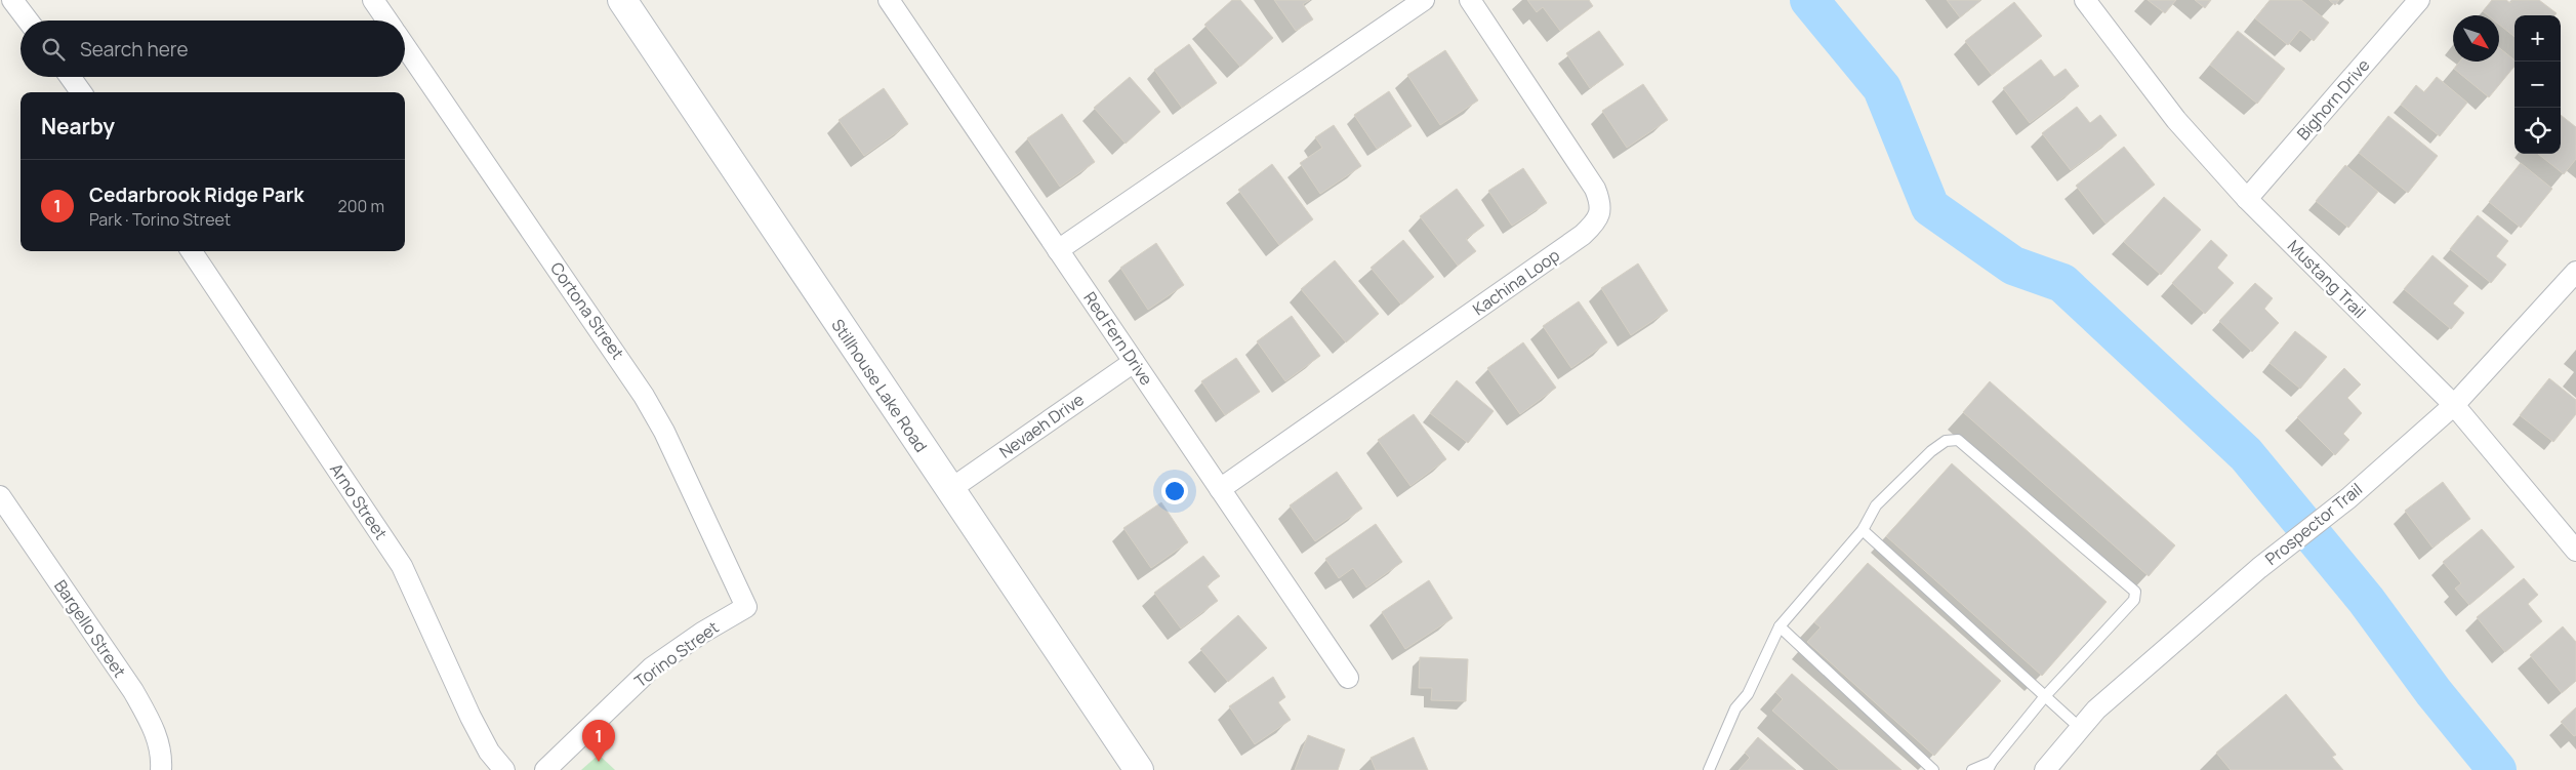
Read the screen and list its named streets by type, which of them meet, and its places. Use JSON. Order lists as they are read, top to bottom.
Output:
{
  "streets": {
    "main road": ["Stillhouse Lake Road"],
    "street": [
      "Bighorn Drive",
      "Mustang Trail",
      "Kachina Loop",
      "Cortona Street",
      "Red Fern Drive",
      "Nevaeh Drive",
      "Arno Street",
      "Prospector Trail",
      "Bargello Street",
      "Torino Street"
    ]
  },
  "crossings": [
    ["Bighorn Drive", "Mustang Trail"],
    ["Mustang Trail", "Prospector Trail"],
    ["Kachina Loop", "Red Fern Drive"],
    ["Cortona Street", "Torino Street"],
    ["Red Fern Drive", "Nevaeh Drive"],
    ["Stillhouse Lake Road", "Nevaeh Drive"]
  ],
  "north": "bottom right",
  "page": {
    "map_buttons": ["+", "−"],
    "search": "Search here",
    "heading": "Nearby",
    "list": [
      {
        "mark": "1",
        "name": "Cedarbrook Ridge Park",
        "note": "Park · Torino Street",
        "value": "200 m"
      }
    ],
    "pins": "1"
  }
}
